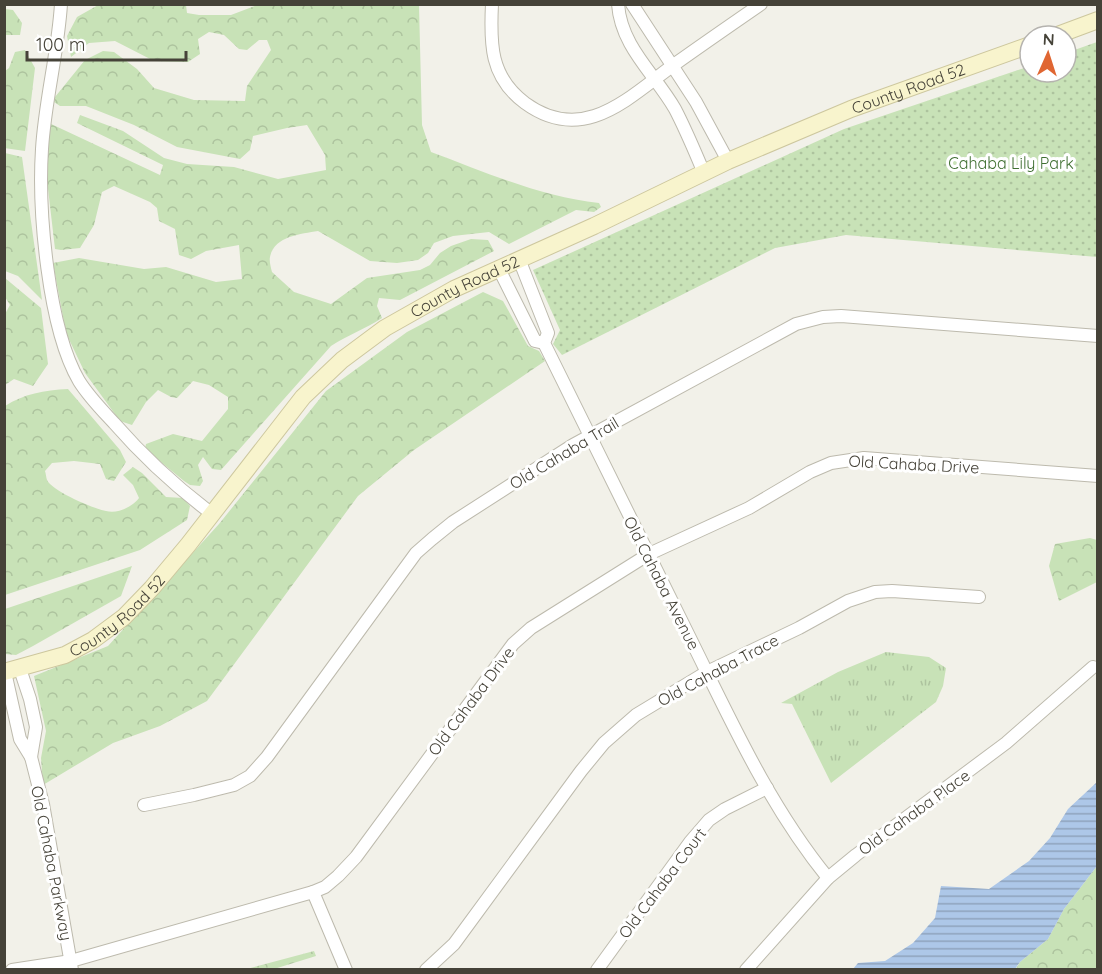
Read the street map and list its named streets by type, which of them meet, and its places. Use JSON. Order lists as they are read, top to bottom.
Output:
{
  "streets": {
    "main road": ["County Road 52"],
    "street": [
      "Old Cahaba Trail",
      "Old Cahaba Drive",
      "Old Cahaba Avenue",
      "Old Cahaba Trace",
      "Old Cahaba Place",
      "Old Cahaba Parkway",
      "Old Cahaba Court"
    ]
  },
  "crossings": [
    ["County Road 52", "Old Cahaba Avenue"],
    ["County Road 52", "Old Cahaba Parkway"],
    ["Old Cahaba Trail", "Old Cahaba Avenue"],
    ["Old Cahaba Drive", "Old Cahaba Avenue"],
    ["Old Cahaba Drive", "Old Cahaba Parkway"],
    ["Old Cahaba Avenue", "Old Cahaba Trace"],
    ["Old Cahaba Avenue", "Old Cahaba Place"],
    ["Old Cahaba Avenue", "Old Cahaba Court"]
  ],
  "parks": ["Cahaba Lily Park"],
  "scale_bar": "100 m",
  "north": "top"
}
